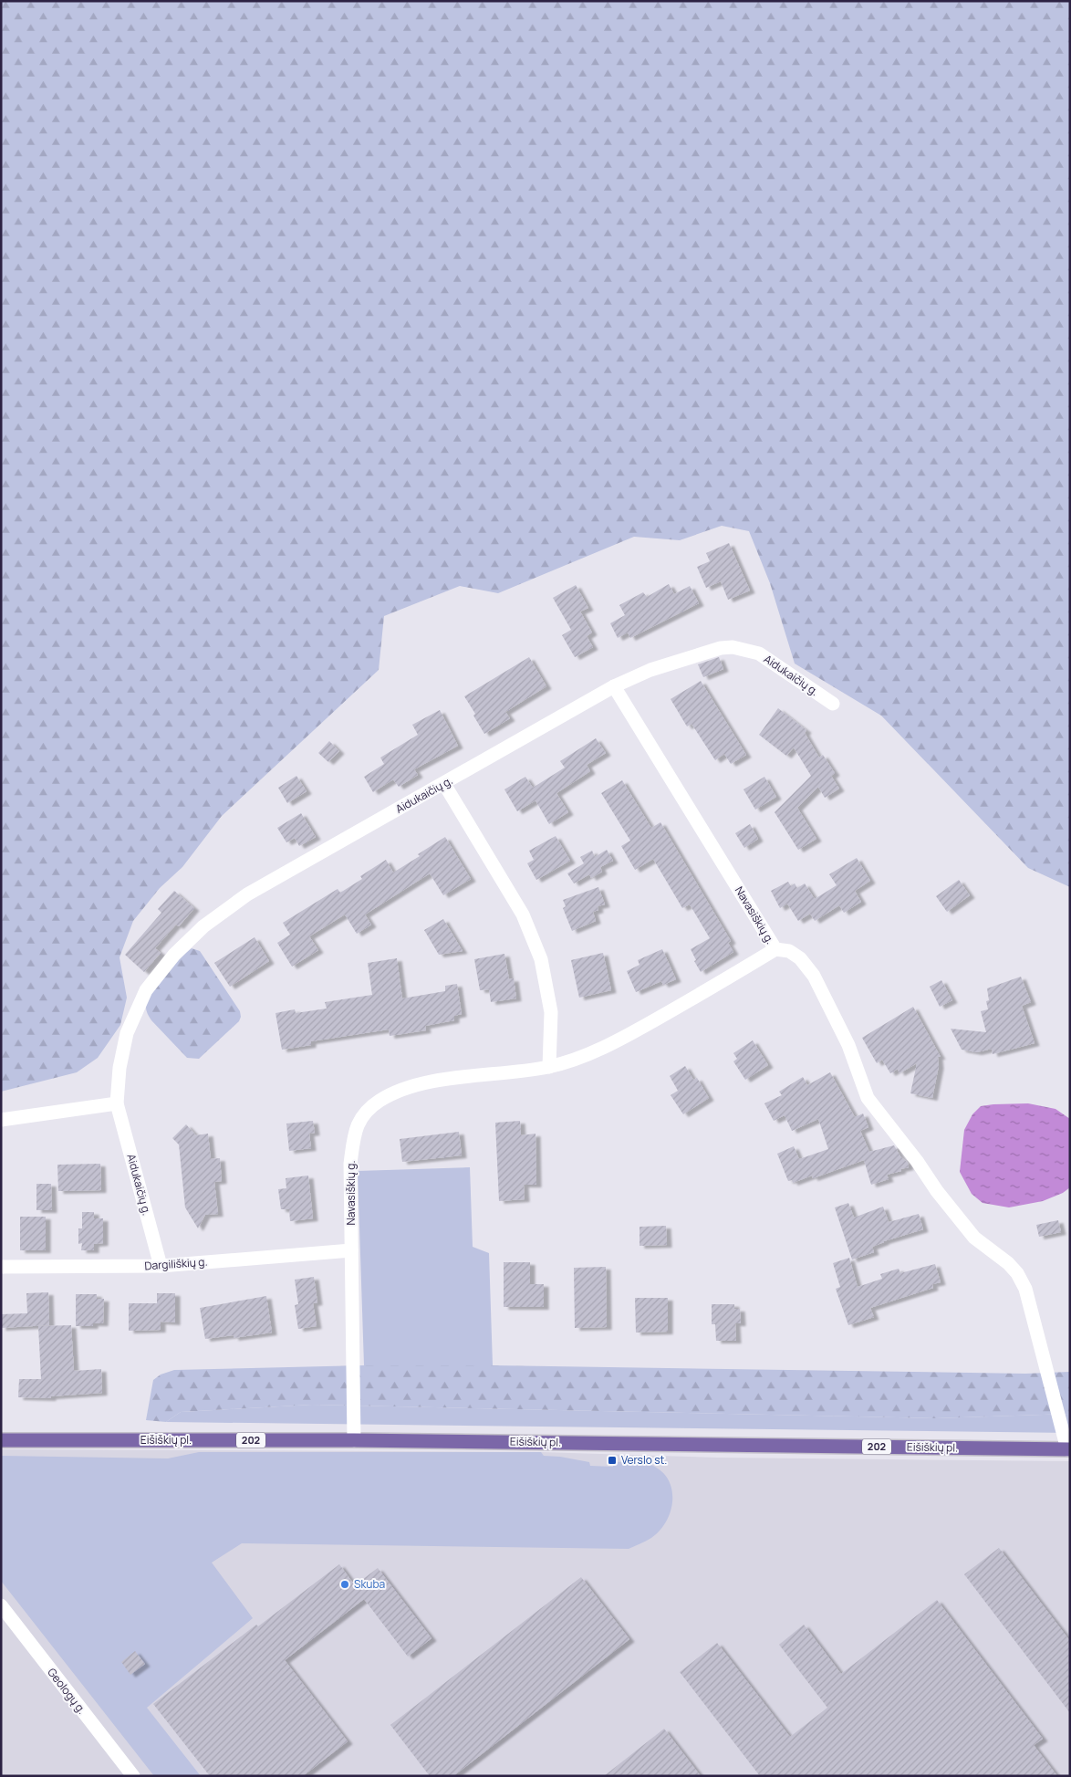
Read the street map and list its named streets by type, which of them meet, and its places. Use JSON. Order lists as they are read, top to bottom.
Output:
{
  "streets": {
    "main road": ["Eišiškių pl.", "202"],
    "street": [
      "Aidukaičių g.",
      "Navasiškių g.",
      "Dargiliškių g.",
      "Geologų g."
    ]
  },
  "crossings": [
    ["Aidukaičių g.", "Navasiškių g."],
    ["Aidukaičių g.", "Dargiliškių g."],
    ["Navasiškių g.", "Dargiliškių g."],
    ["Navasiškių g.", "Eišiškių pl."]
  ],
  "places": {
    "transit": ["Verslo st."],
    "other": ["Skuba"]
  }
}
